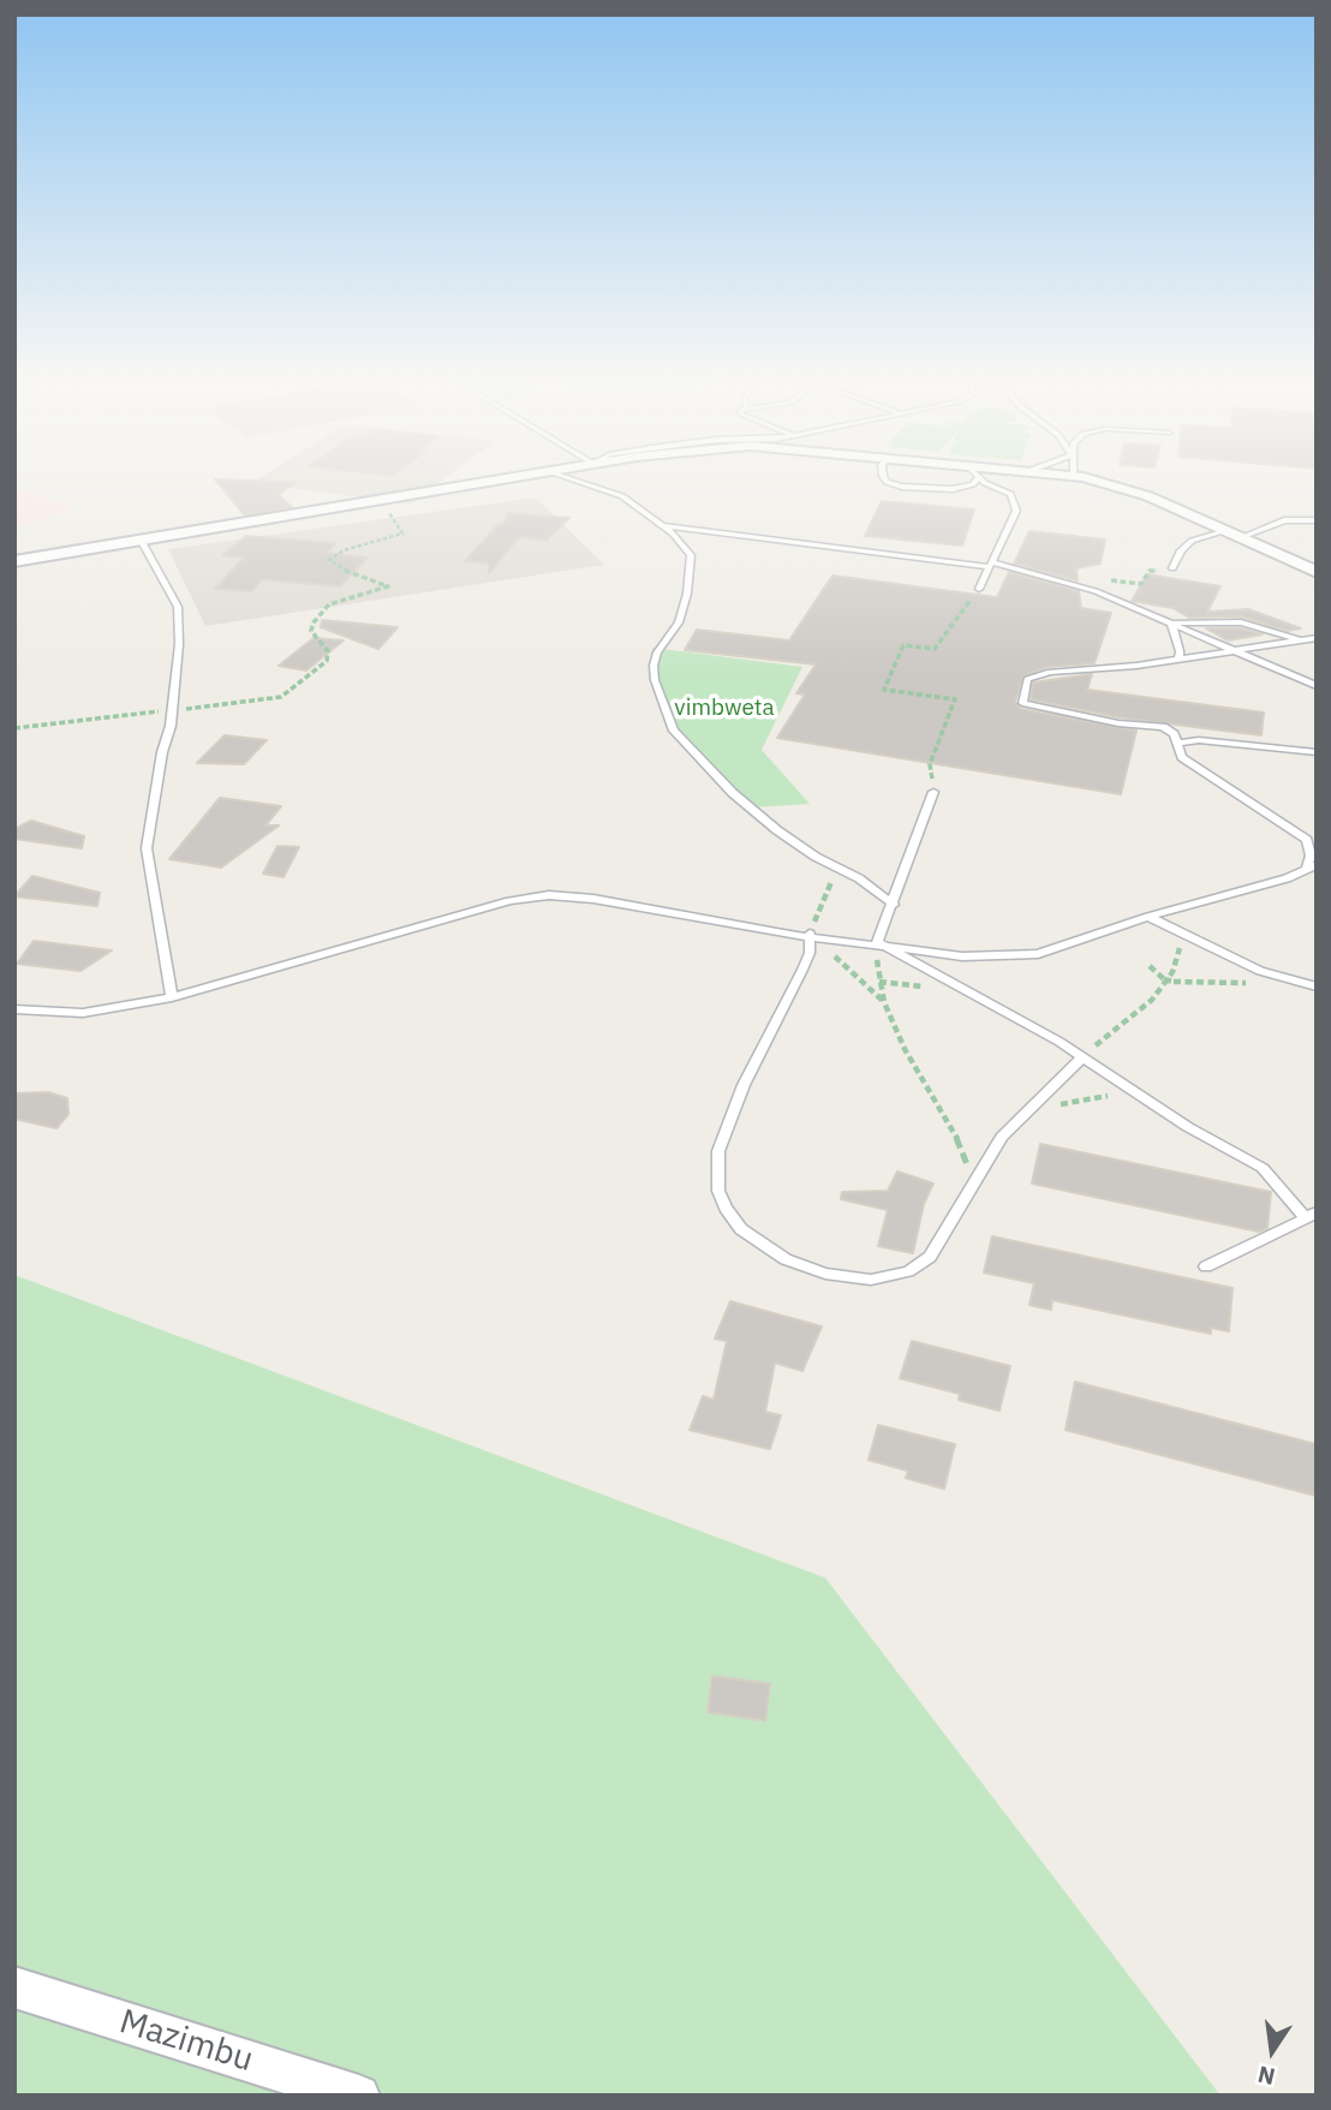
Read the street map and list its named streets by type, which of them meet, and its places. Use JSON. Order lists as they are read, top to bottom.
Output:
{
  "streets": {
    "street": ["Mazimbu"]
  },
  "parks": ["vimbweta"],
  "north": "bottom"
}
